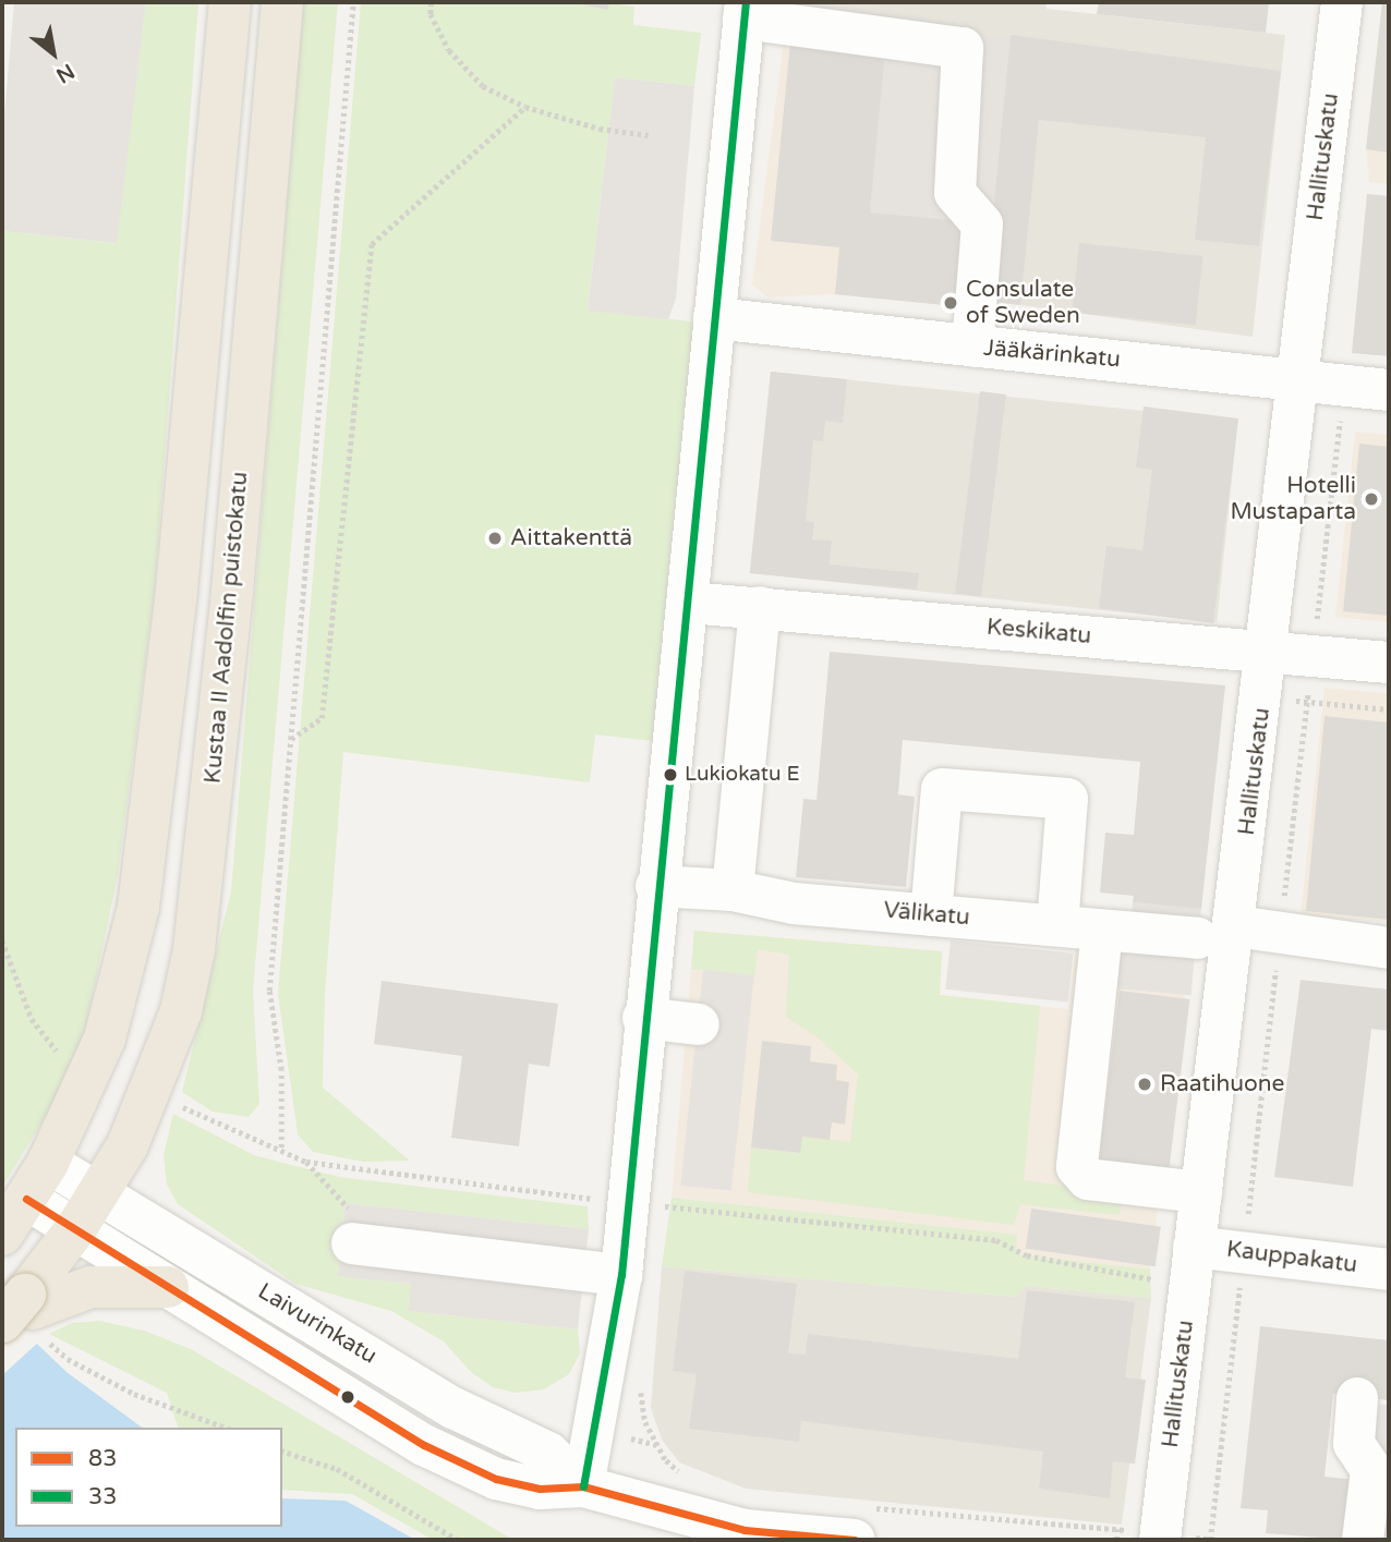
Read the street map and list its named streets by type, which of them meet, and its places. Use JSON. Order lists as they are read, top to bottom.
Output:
{
  "streets": {
    "highway": ["Kustaa II Aadolfin puistokatu"],
    "street": [
      "Hallituskatu",
      "Jääkärinkatu",
      "Keskikatu",
      "Välikatu",
      "Kauppakatu",
      "Laivurinkatu"
    ]
  },
  "crossings": [
    ["Hallituskatu", "Jääkärinkatu"],
    ["Hallituskatu", "Keskikatu"],
    ["Hallituskatu", "Välikatu"],
    ["Hallituskatu", "Kauppakatu"],
    ["Kustaa II Aadolfin puistokatu", "Laivurinkatu"]
  ],
  "places": [
    "Consulate of Sweden",
    "Hotelli Mustaparta",
    "Aittakenttä",
    "Lukiokatu E",
    "Raatihuone"
  ],
  "lines": ["transit line 33", "transit line 83"],
  "legend": ["83", "33"],
  "north": "bottom right"
}
